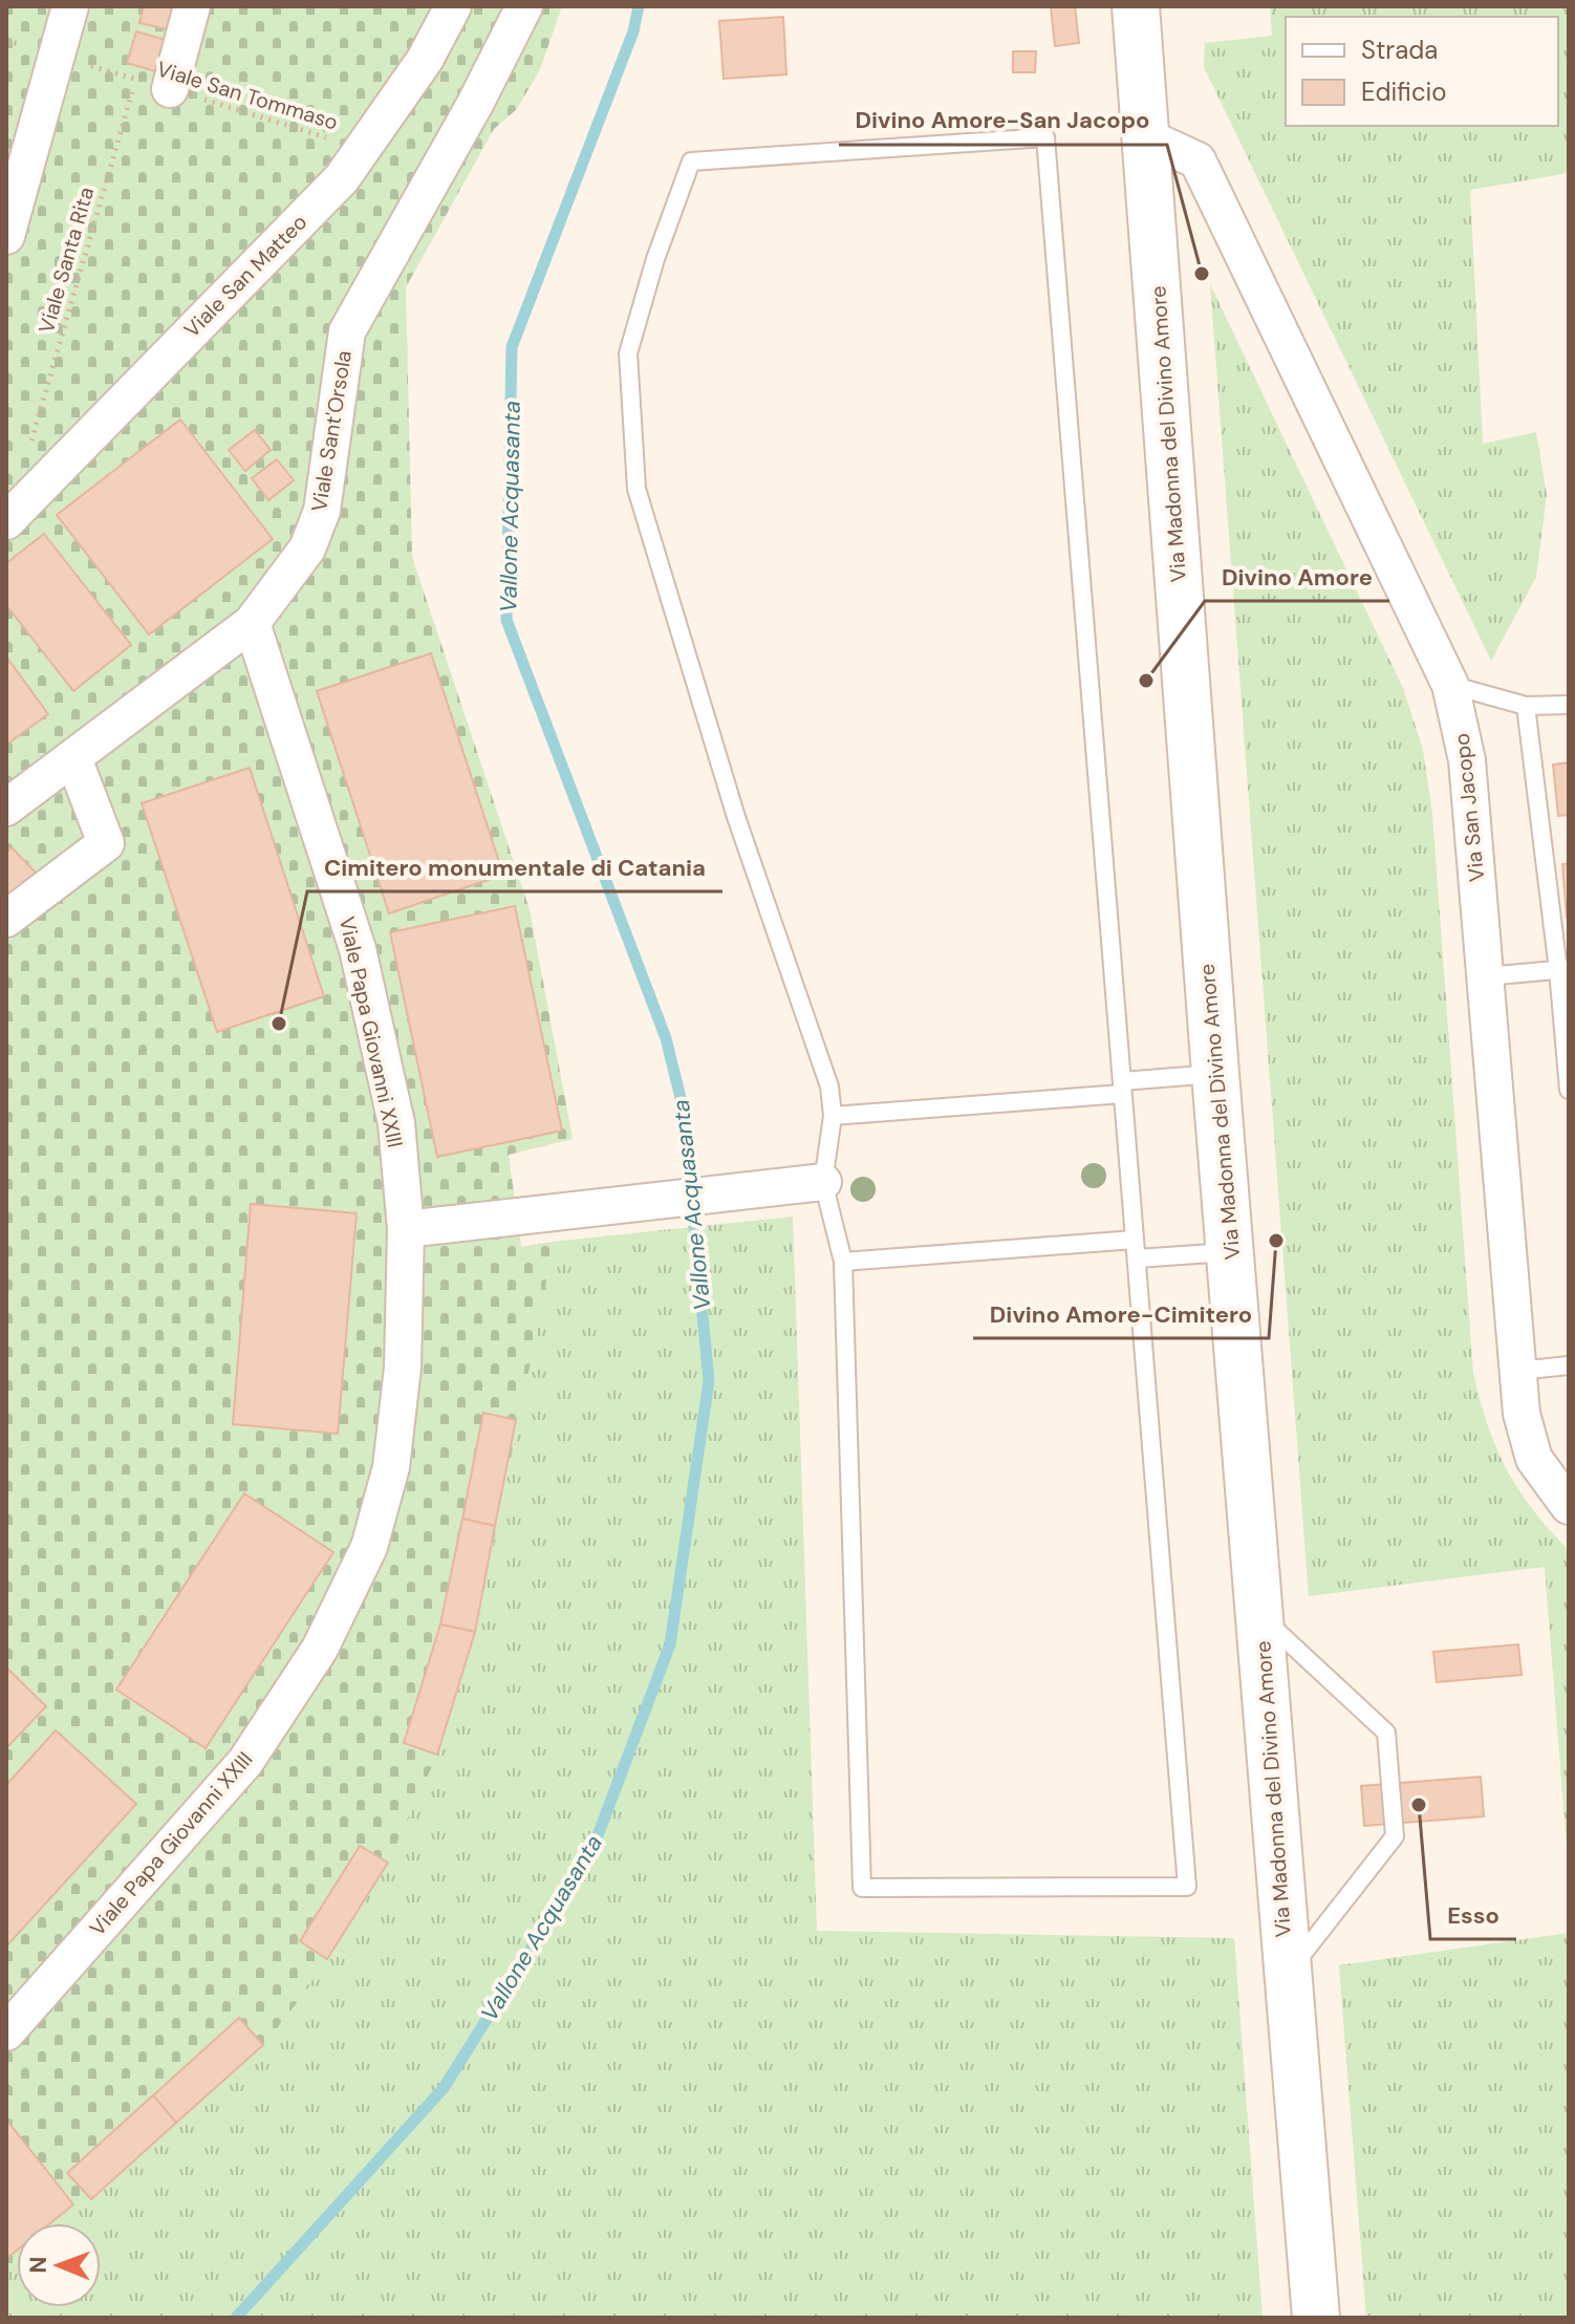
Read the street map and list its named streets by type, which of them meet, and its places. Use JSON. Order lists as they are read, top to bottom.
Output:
{
  "streets": {
    "main road": ["Via Madonna del Divino Amore"],
    "street": [
      "Viale San Matteo",
      "Viale Sant'Orsola",
      "Via San Jacopo",
      "Viale Papa Giovanni XXIII"
    ],
    "path": ["Viale San Tommaso", "Viale Santa Rita"]
  },
  "crossings": [
    ["Viale San Tommaso", "Viale Santa Rita"],
    ["Viale San Tommaso", "Viale San Matteo"],
    ["Viale Sant'Orsola", "Viale Papa Giovanni XXIII"],
    ["Via Madonna del Divino Amore", "Via San Jacopo"]
  ],
  "water": ["Vallone Acquasanta"],
  "places": [
    "Divino Amore-San Jacopo",
    "Divino Amore",
    "Cimitero monumentale di Catania",
    "Divino Amore-Cimitero",
    "Esso"
  ],
  "legend": ["Strada", "Edificio"],
  "north": "left"
}
